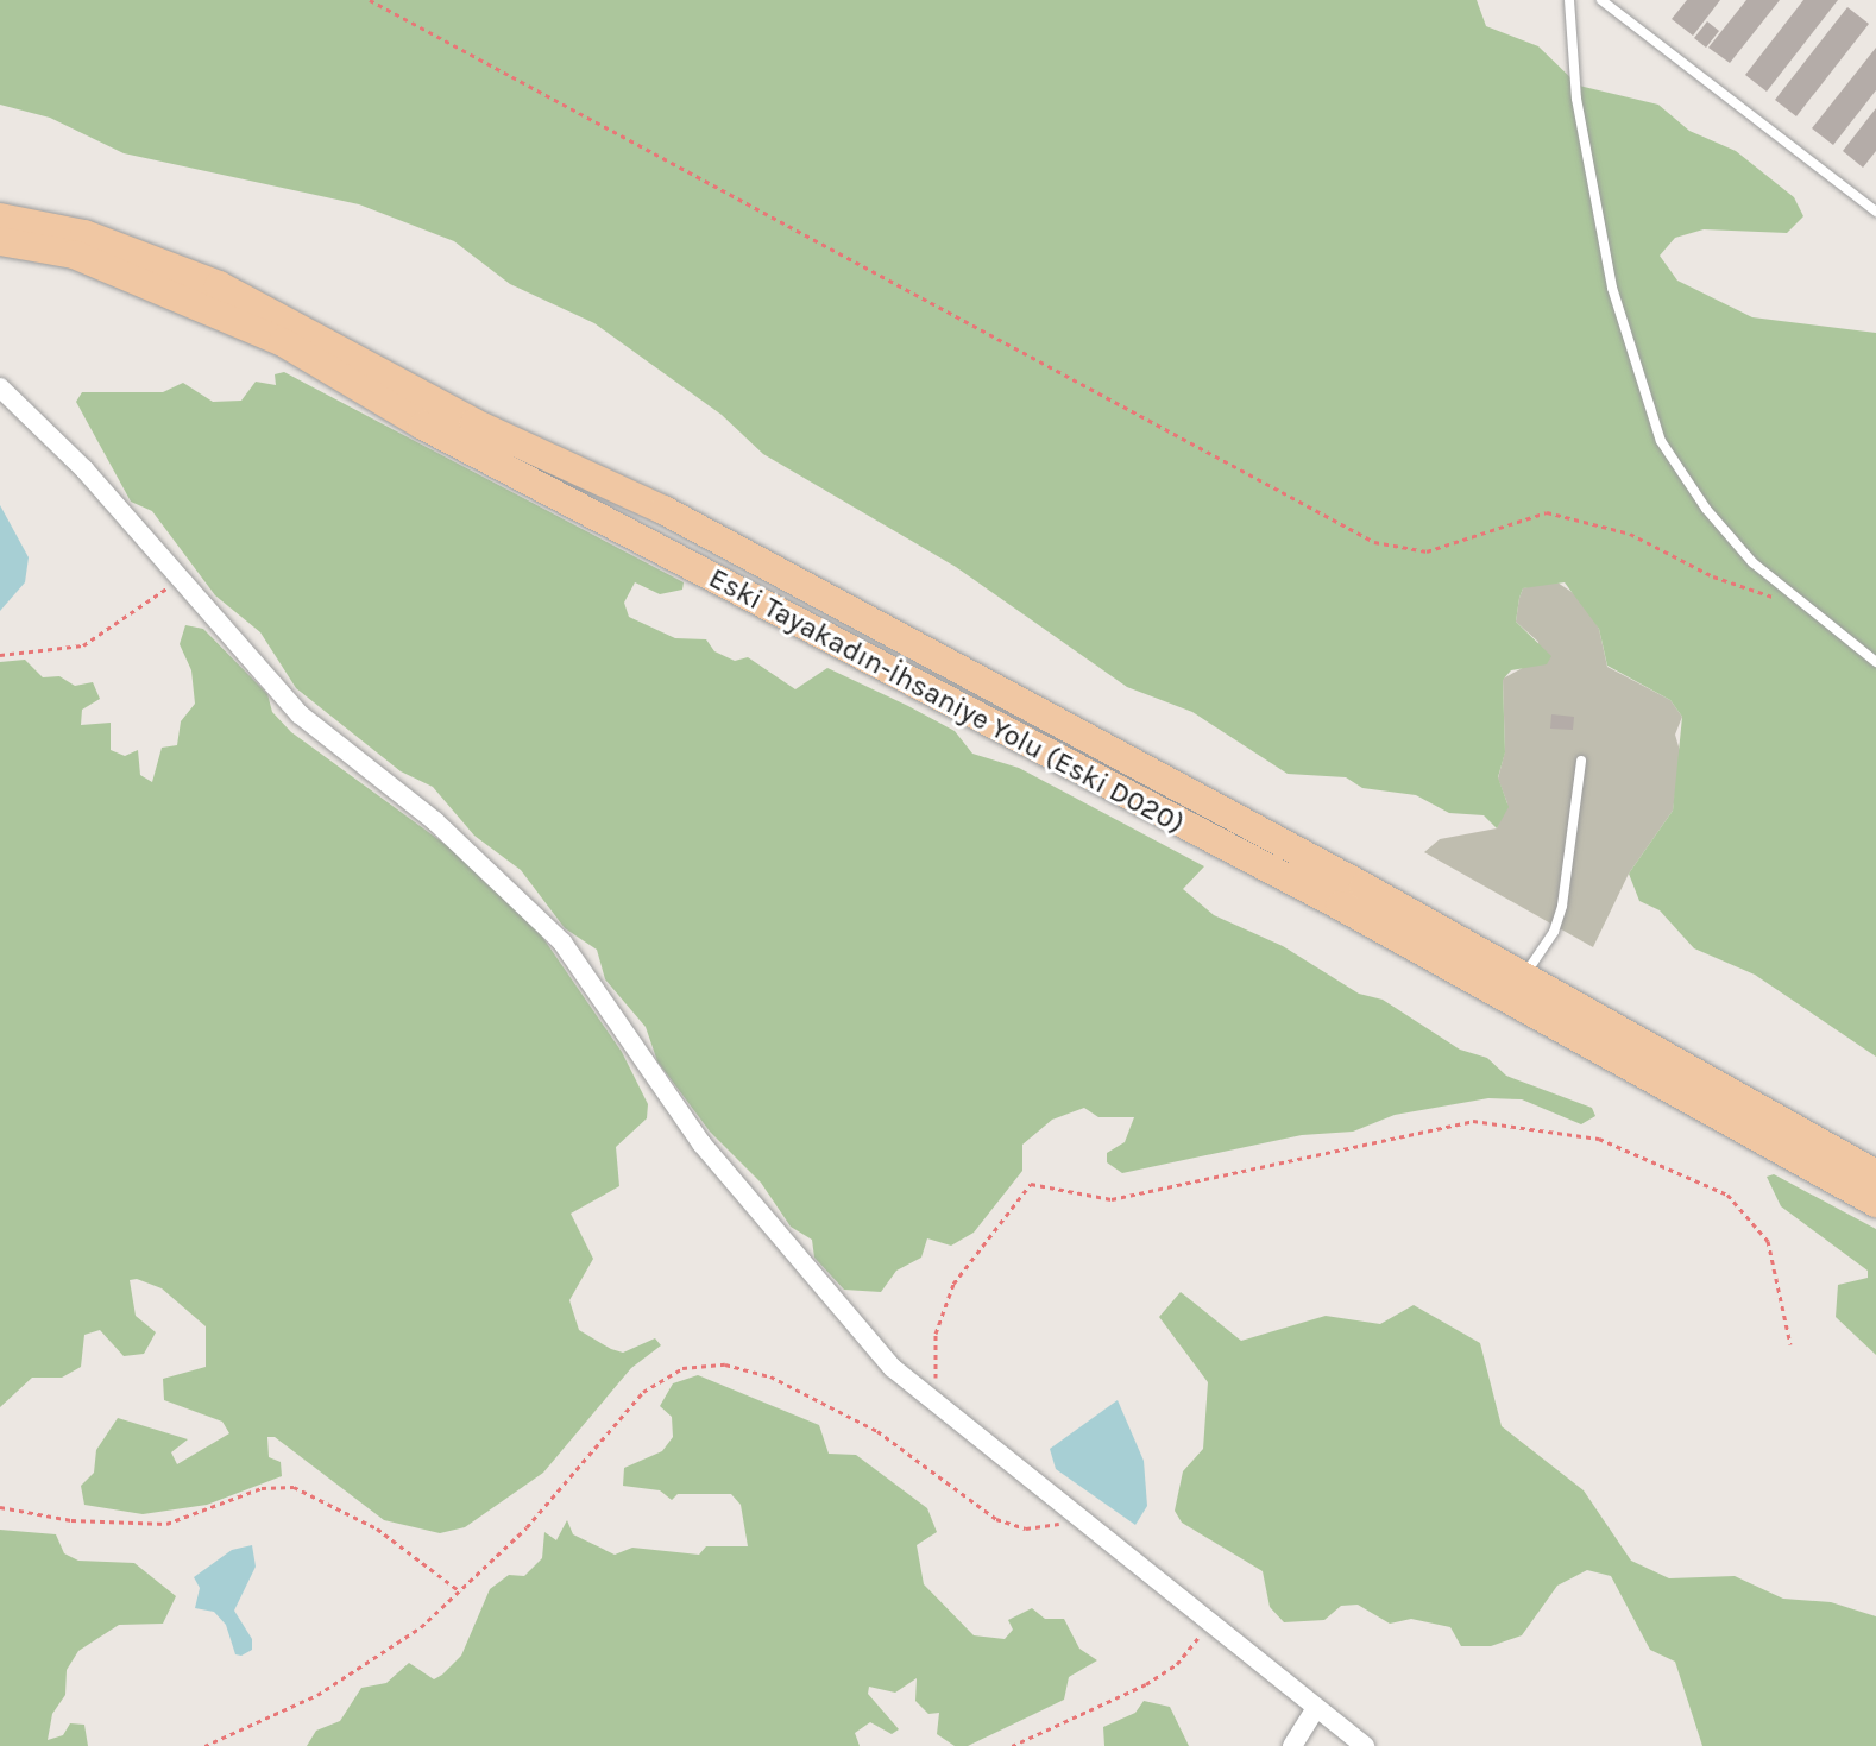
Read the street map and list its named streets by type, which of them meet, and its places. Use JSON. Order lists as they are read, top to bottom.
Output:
{
  "streets": {
    "main road": ["Eski Tayakadın-İhsaniye Yolu (Eski D020)"]
  }
}
